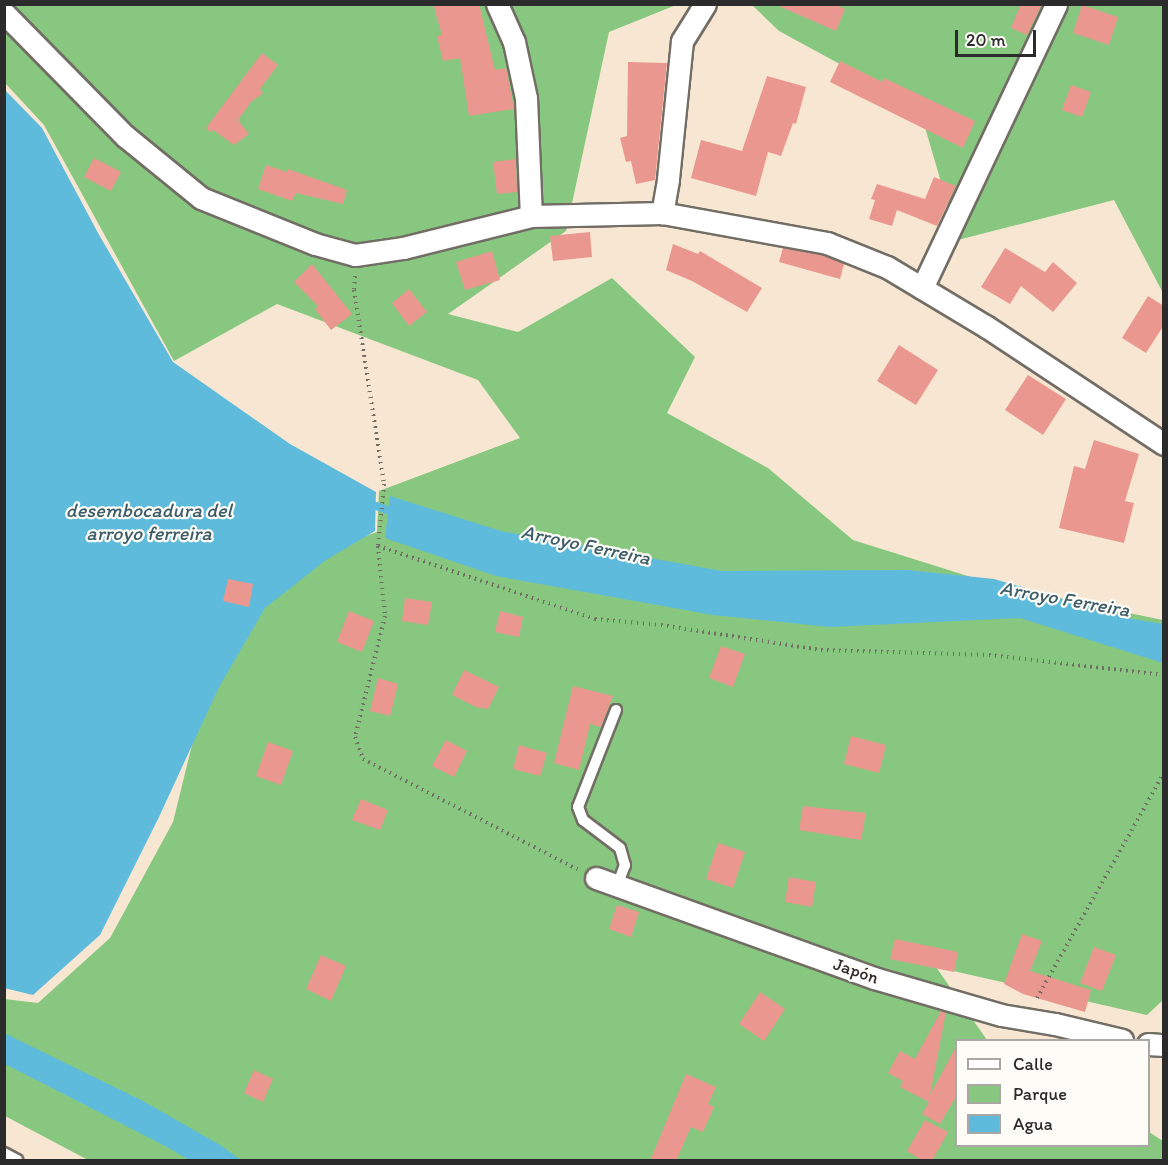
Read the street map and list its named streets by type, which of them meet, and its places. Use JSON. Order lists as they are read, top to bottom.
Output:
{
  "streets": {
    "street": ["Japón"]
  },
  "water": ["desembocadura del arroyo ferreira", "Arroyo Ferreira"],
  "legend": ["Calle", "Parque", "Agua"],
  "scale_bar": "20 m"
}
